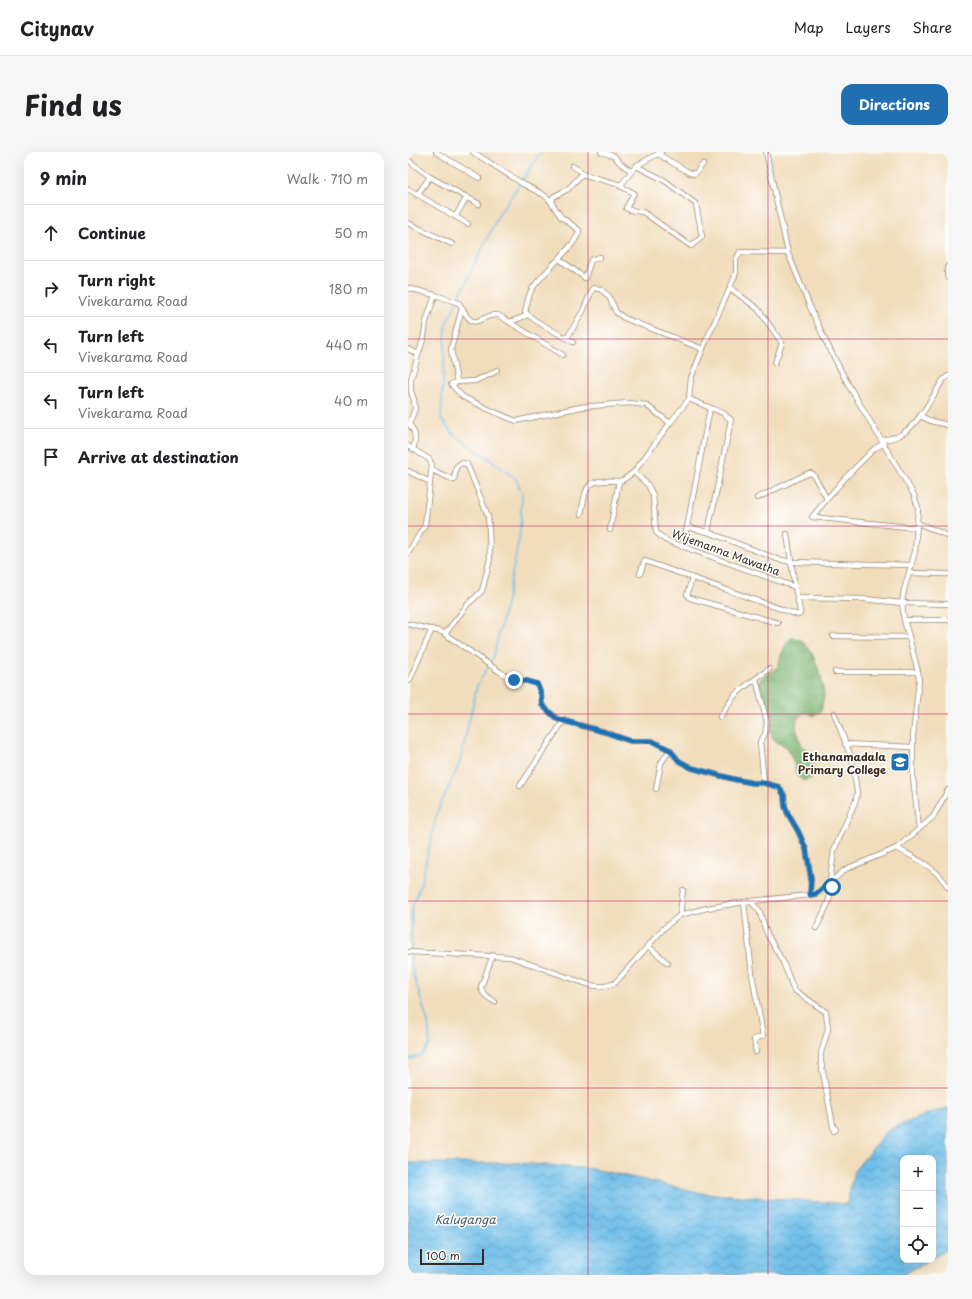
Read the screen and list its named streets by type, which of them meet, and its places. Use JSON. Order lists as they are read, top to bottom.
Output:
{
  "streets": {
    "street": ["Wijemanna Mawatha"]
  },
  "water": ["Kaluganga"],
  "places": {
    "school or university": ["Ethanamadala Primary College"]
  },
  "scale_bar": "100 m",
  "page": {
    "header": "Citynav",
    "nav": ["Map", "Layers", "Share"],
    "title": "Find us",
    "buttons": "Directions",
    "heading": ["9 min", "Walk · 710 m"],
    "list": [
      ["Continue", "50 m"],
      ["Turn right", "Vivekarama Road", "180 m"],
      ["Turn left", "Vivekarama Road", "440 m"],
      ["Turn left", "Vivekarama Road", "40 m"],
      "Arrive at destination"
    ],
    "map_buttons": ["+", "−"],
    "scale": "100 m"
  }
}
